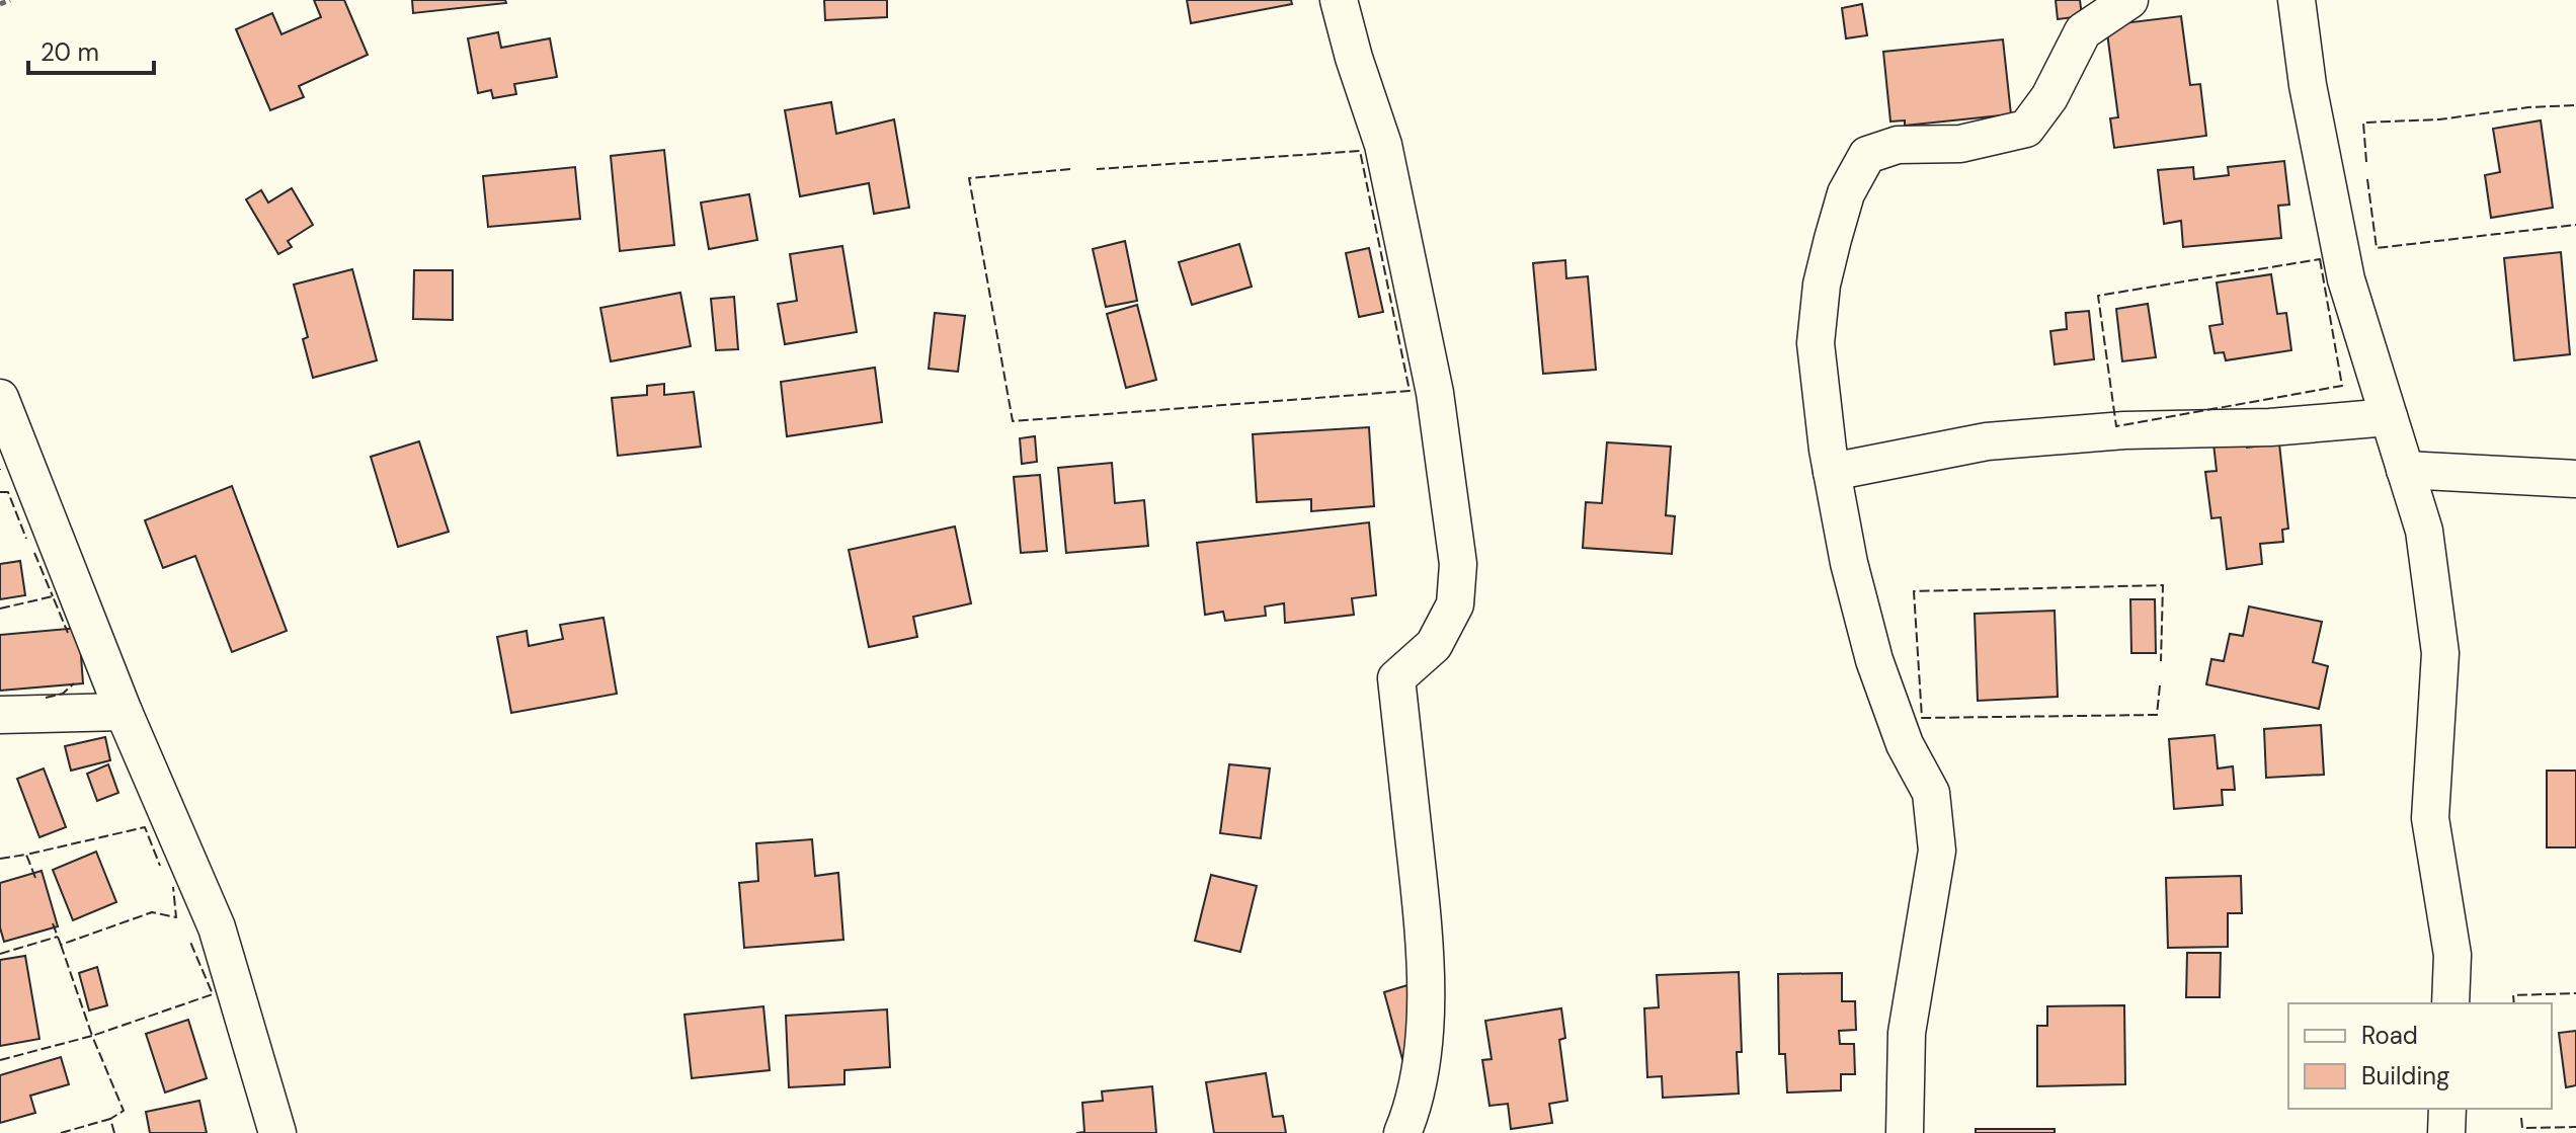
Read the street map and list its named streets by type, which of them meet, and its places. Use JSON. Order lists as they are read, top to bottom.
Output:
{
  "legend": ["Road", "Building"],
  "scale_bar": "20 m"
}
